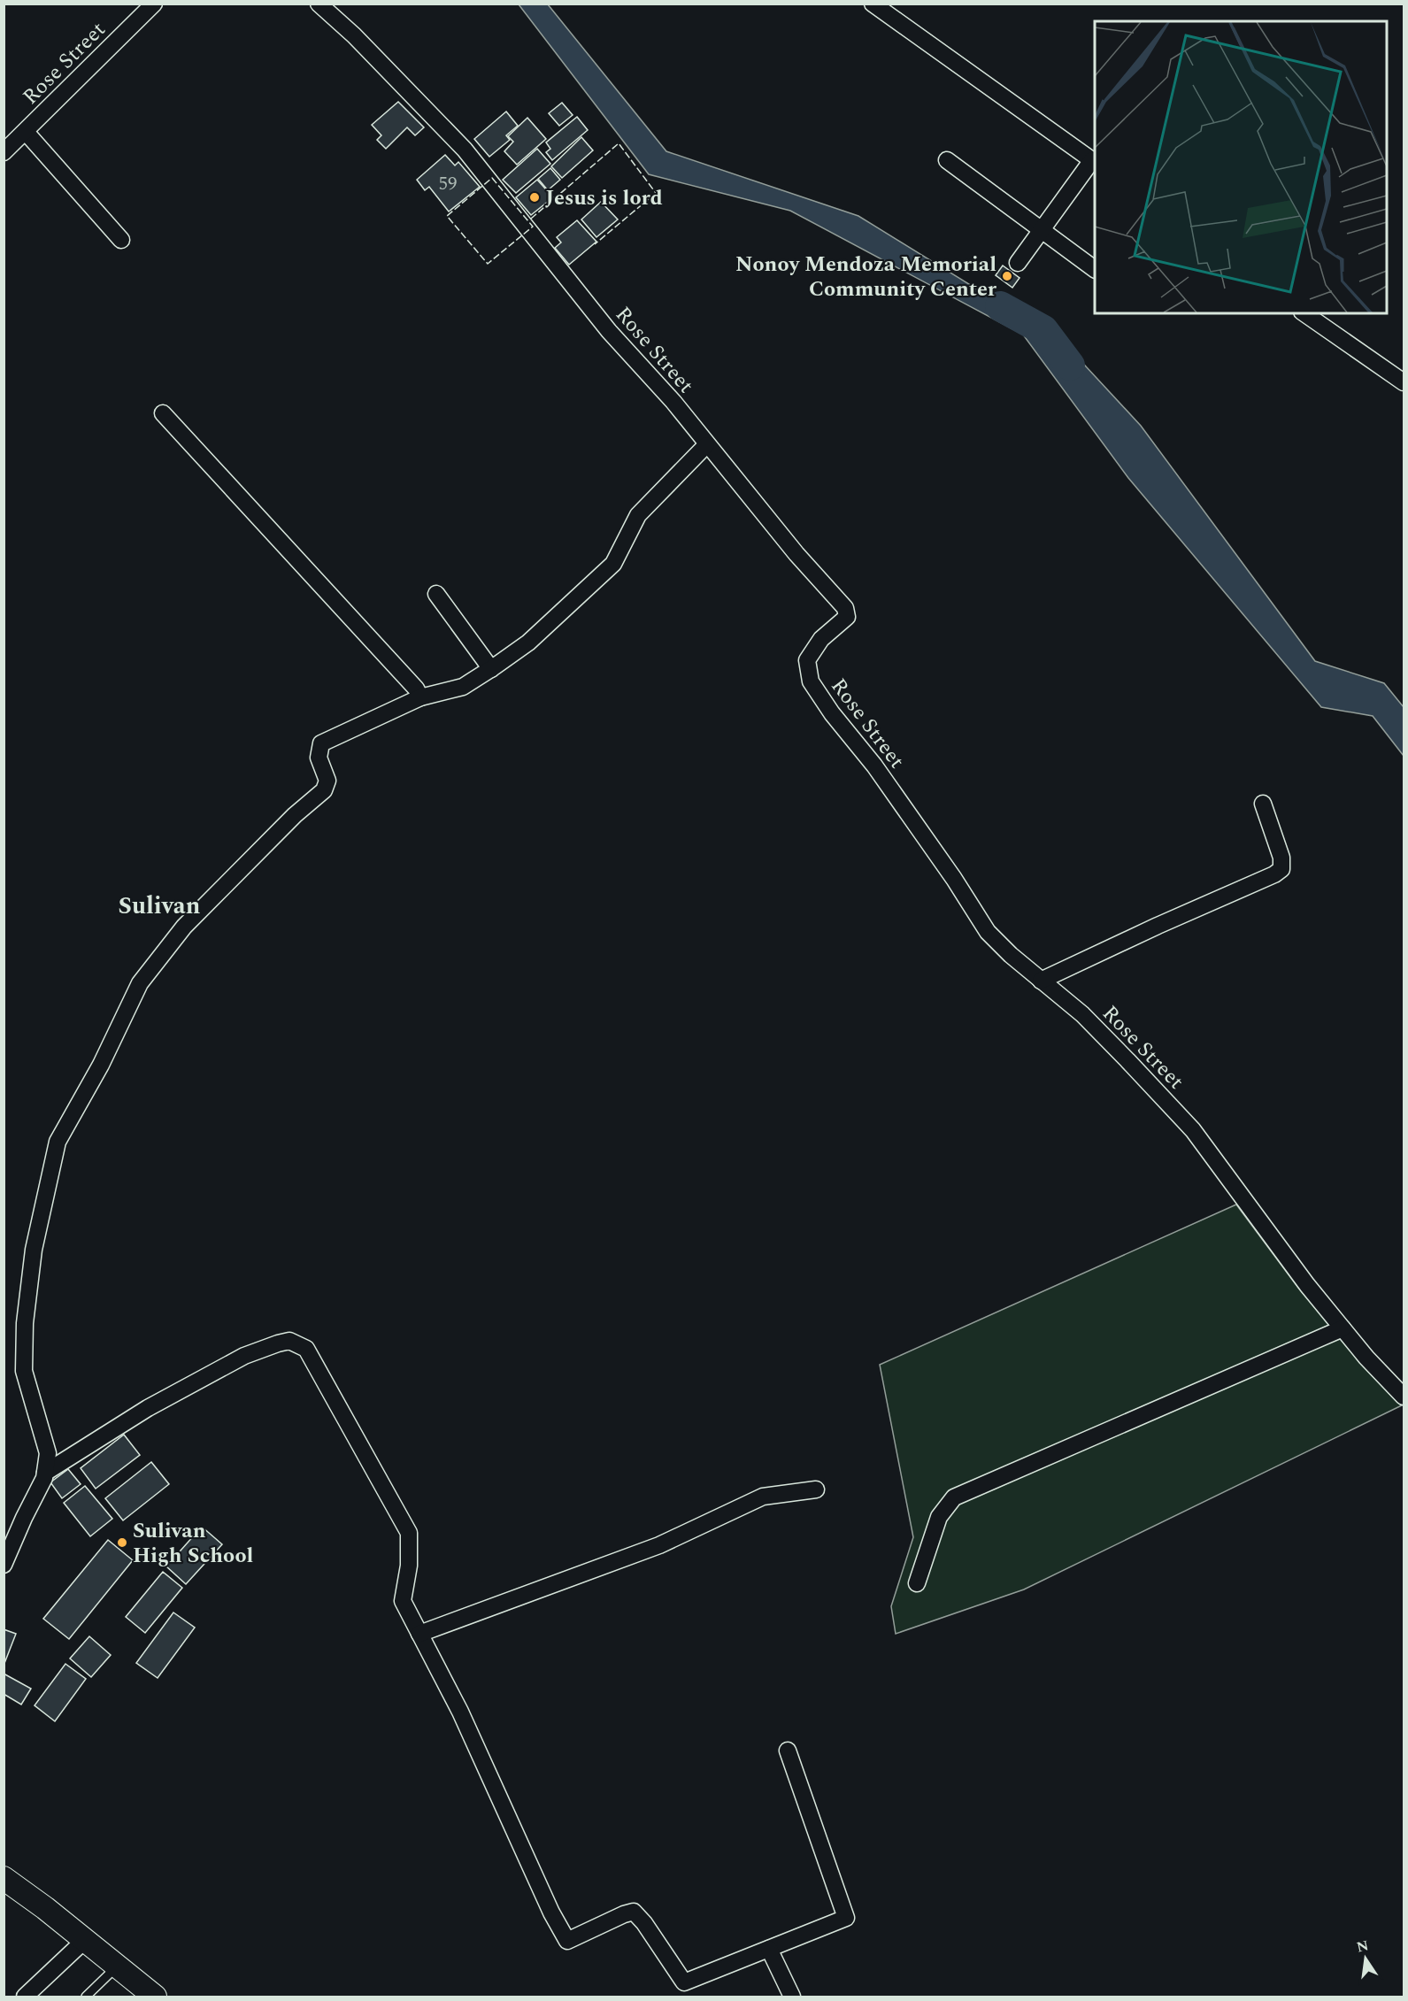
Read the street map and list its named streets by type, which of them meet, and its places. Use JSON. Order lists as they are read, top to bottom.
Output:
{
  "streets": {
    "street": ["Rose Street"]
  },
  "districts": ["Sulivan"],
  "places": ["Jesus is lord", "Nonoy Mendoza Memorial Community Center", "Sulivan High School"],
  "house_numbers": ["59"],
  "north": "top"
}
